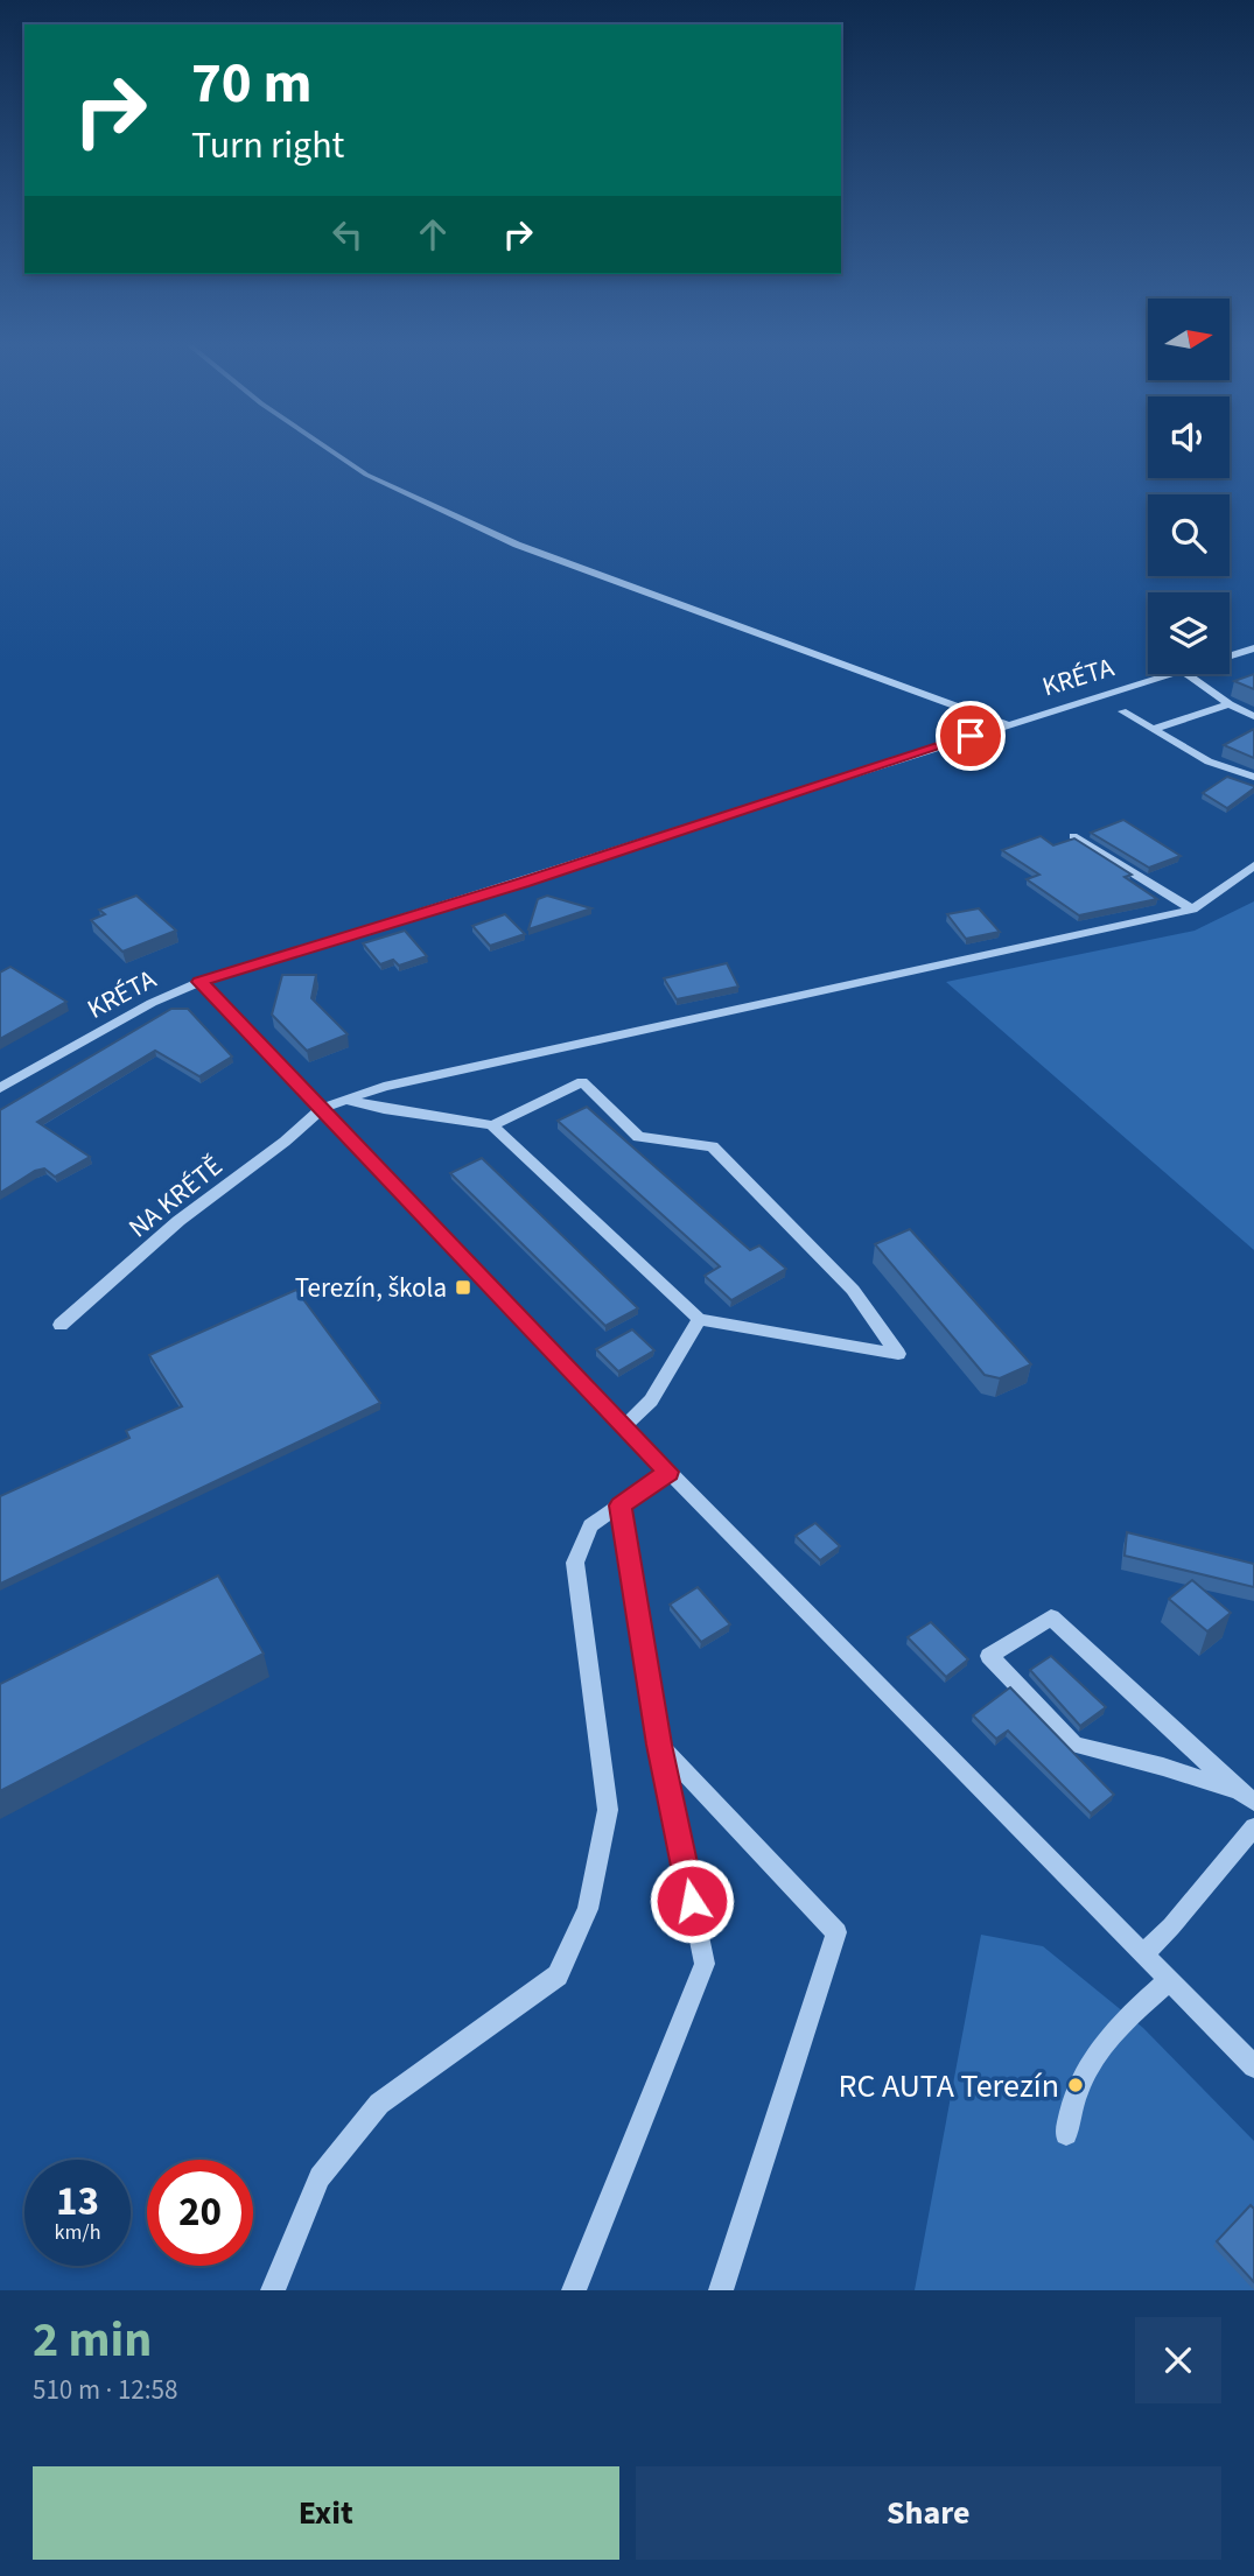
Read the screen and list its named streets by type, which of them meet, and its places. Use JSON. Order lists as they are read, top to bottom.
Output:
{
  "streets": {
    "street": ["KRÉTA", "NA KRÉTĚ"]
  },
  "places": {
    "transit": ["Terezín, škola"],
    "other": ["RC AUTA Terezín"]
  },
  "north": "right",
  "page": {
    "turn": ["70 m", "Turn right"],
    "speed": "13 km/h",
    "limit": "20",
    "heading": ["2 min", "510 m · 12:58"],
    "buttons": ["Exit", "Share"]
  }
}
